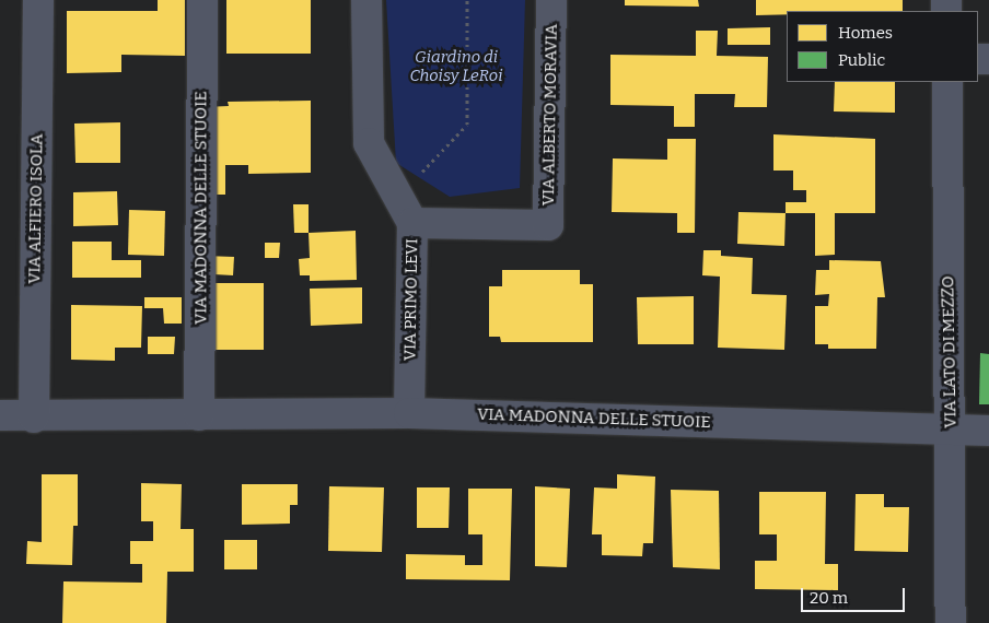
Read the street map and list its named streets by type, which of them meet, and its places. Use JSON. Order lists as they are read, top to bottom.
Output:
{
  "streets": {
    "street": [
      "VIA ALBERTO MORAVIA",
      "VIA MADONNA DELLE STUOIE",
      "VIA ALFIERO ISOLA",
      "VIA PRIMO LEVI",
      "VIA LATO DI MEZZO"
    ]
  },
  "crossings": [
    ["VIA ALBERTO MORAVIA", "VIA PRIMO LEVI"],
    ["VIA MADONNA DELLE STUOIE", "VIA ALFIERO ISOLA"],
    ["VIA MADONNA DELLE STUOIE", "VIA PRIMO LEVI"],
    ["VIA MADONNA DELLE STUOIE", "VIA LATO DI MEZZO"]
  ],
  "parks": ["Giardino di Choisy LeRoi"],
  "legend": ["Homes", "Public"],
  "scale_bar": "20 m"
}
